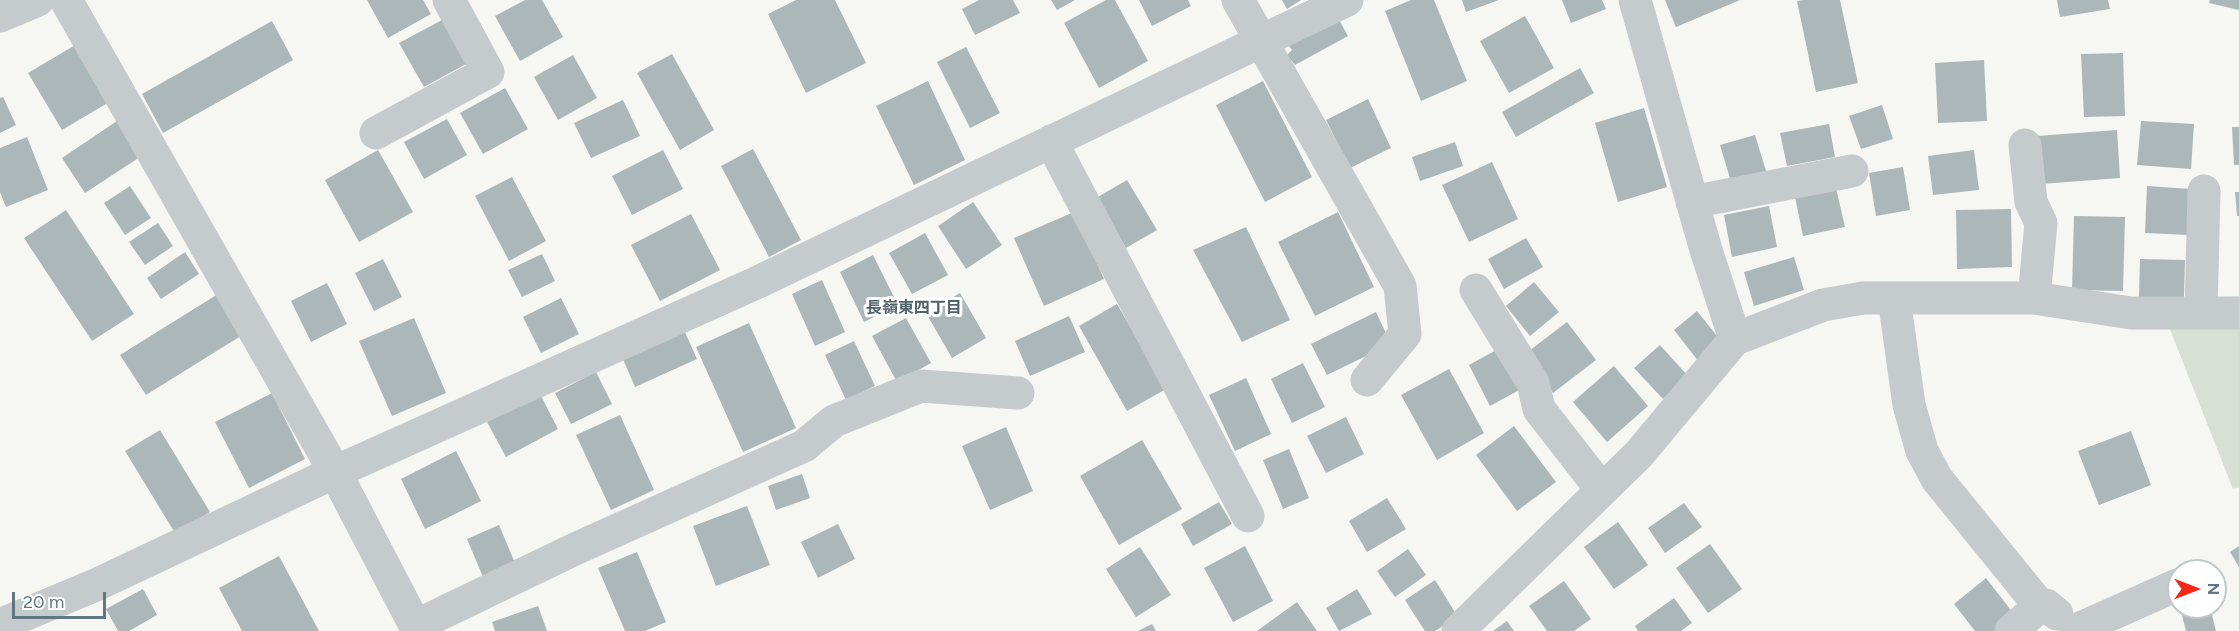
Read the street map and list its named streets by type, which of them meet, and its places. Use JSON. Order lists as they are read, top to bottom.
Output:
{
  "districts": ["長嶺東四丁目"],
  "scale_bar": "20 m",
  "north": "right"
}
